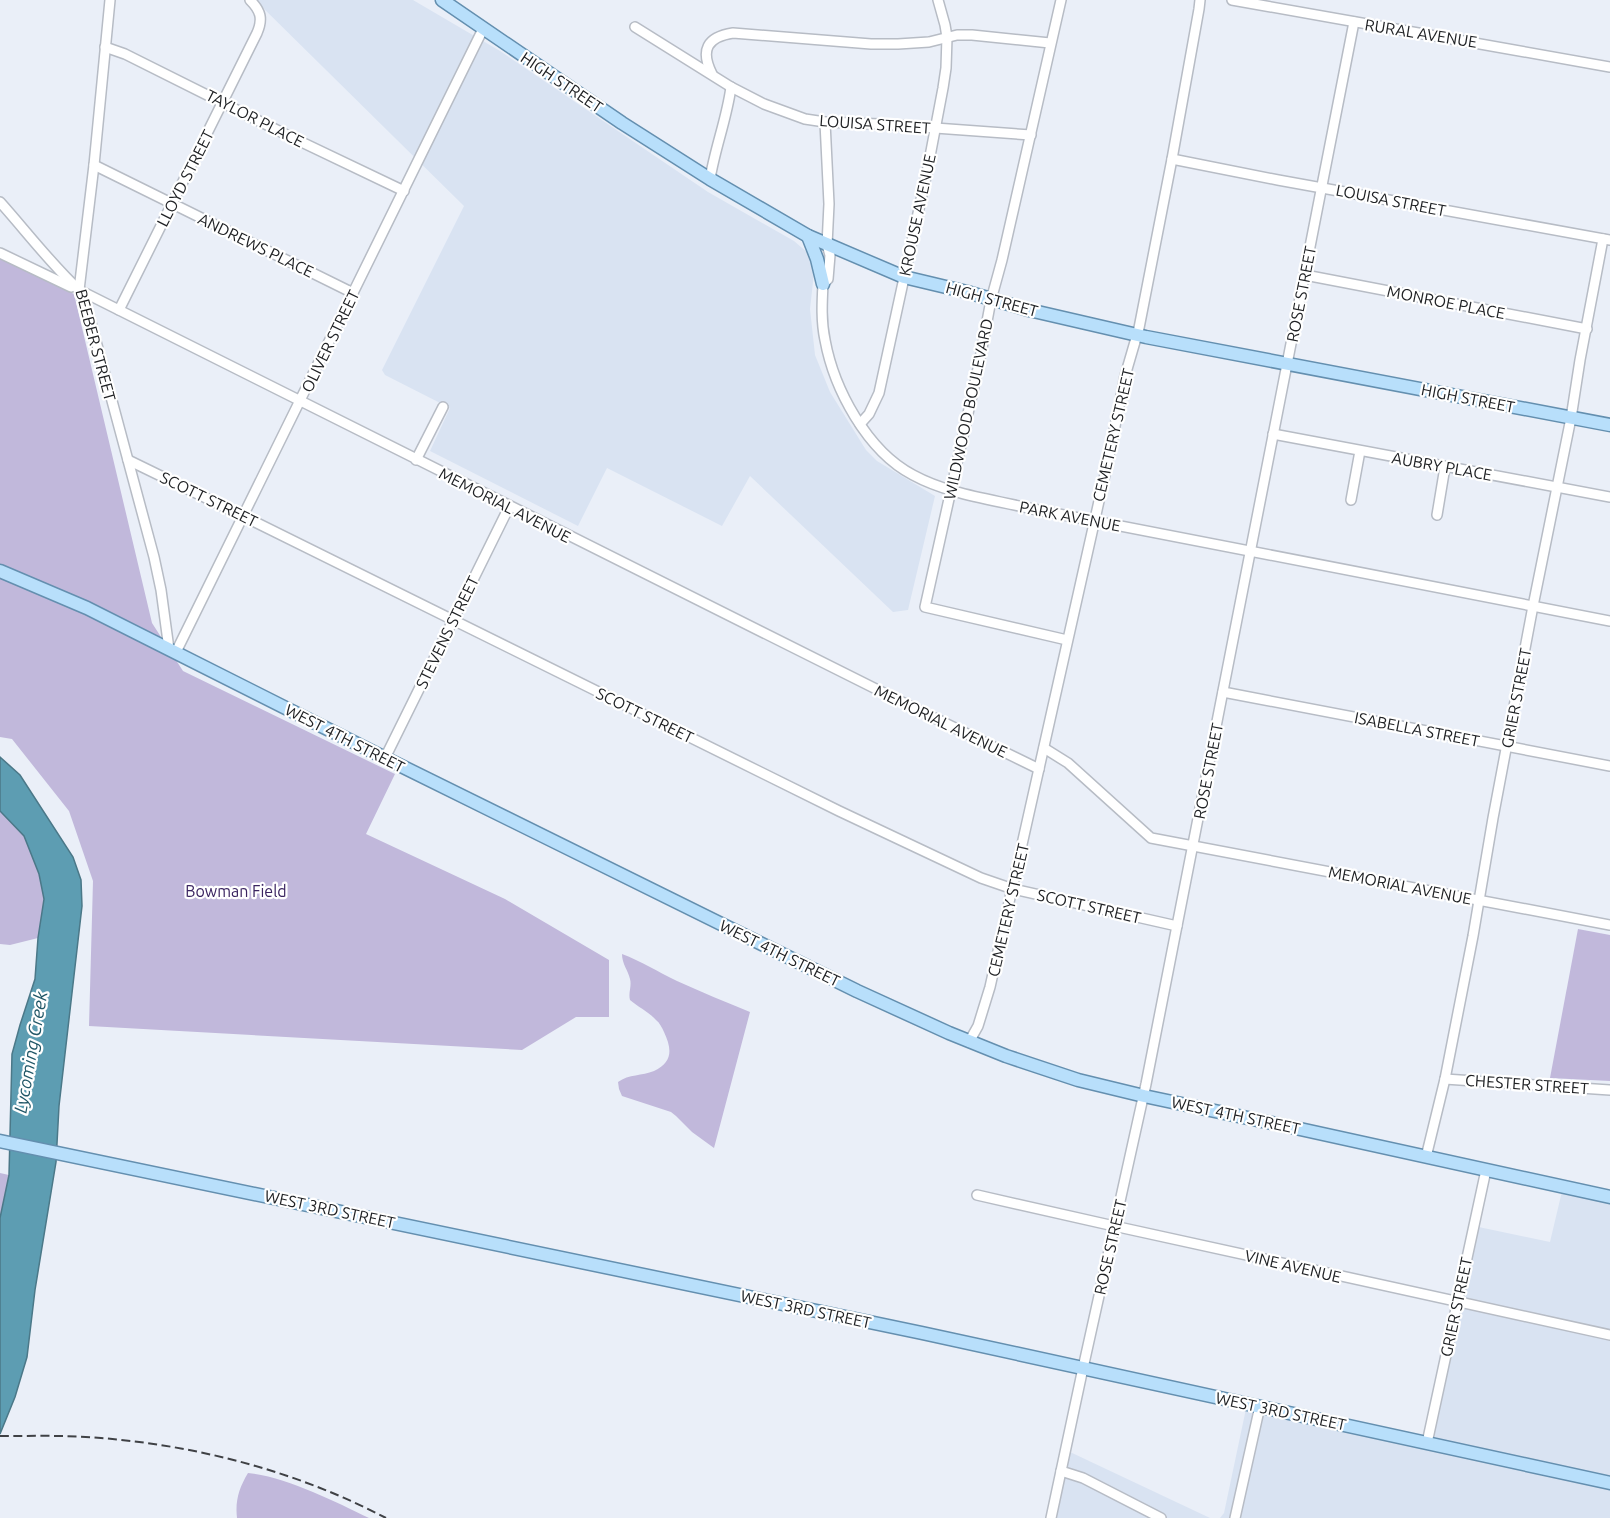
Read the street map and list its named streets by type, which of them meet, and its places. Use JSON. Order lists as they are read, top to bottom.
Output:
{
  "streets": {
    "main road": ["HIGH STREET", "WEST 4TH STREET", "WEST 3RD STREET"],
    "street": [
      "RURAL AVENUE",
      "TAYLOR PLACE",
      "LOUISA STREET",
      "LLOYD STREET",
      "KROUSE AVENUE",
      "ANDREWS PLACE",
      "ROSE STREET",
      "MONROE PLACE",
      "OLIVER STREET",
      "BEEBER STREET",
      "WILDWOOD BOULEVARD",
      "CEMETERY STREET",
      "AUBRY PLACE",
      "SCOTT STREET",
      "MEMORIAL AVENUE",
      "PARK AVENUE",
      "STEVENS STREET",
      "GRIER STREET",
      "ISABELLA STREET",
      "CHESTER STREET",
      "VINE AVENUE"
    ]
  },
  "crossings": [
    ["RURAL AVENUE", "ROSE STREET"],
    ["HIGH STREET", "KROUSE AVENUE"],
    ["HIGH STREET", "ROSE STREET"],
    ["HIGH STREET", "OLIVER STREET"],
    ["HIGH STREET", "WILDWOOD BOULEVARD"],
    ["HIGH STREET", "CEMETERY STREET"],
    ["HIGH STREET", "PARK AVENUE"],
    ["HIGH STREET", "GRIER STREET"],
    ["TAYLOR PLACE", "LLOYD STREET"],
    ["TAYLOR PLACE", "OLIVER STREET"],
    ["TAYLOR PLACE", "BEEBER STREET"],
    ["LOUISA STREET", "KROUSE AVENUE"],
    ["LOUISA STREET", "ROSE STREET"],
    ["LOUISA STREET", "WILDWOOD BOULEVARD"],
    ["LOUISA STREET", "CEMETERY STREET"],
    ["LOUISA STREET", "PARK AVENUE"],
    ["LOUISA STREET", "GRIER STREET"],
    ["LLOYD STREET", "ANDREWS PLACE"],
    ["LLOYD STREET", "MEMORIAL AVENUE"],
    ["KROUSE AVENUE", "PARK AVENUE"],
    ["ANDREWS PLACE", "OLIVER STREET"],
    ["ANDREWS PLACE", "BEEBER STREET"],
    ["ROSE STREET", "MONROE PLACE"],
    ["ROSE STREET", "AUBRY PLACE"],
    ["ROSE STREET", "SCOTT STREET"],
    ["ROSE STREET", "MEMORIAL AVENUE"],
    ["ROSE STREET", "PARK AVENUE"],
    ["ROSE STREET", "ISABELLA STREET"],
    ["ROSE STREET", "WEST 4TH STREET"],
    ["ROSE STREET", "WEST 3RD STREET"],
    ["ROSE STREET", "VINE AVENUE"],
    ["MONROE PLACE", "GRIER STREET"],
    ["OLIVER STREET", "BEEBER STREET"],
    ["OLIVER STREET", "SCOTT STREET"],
    ["OLIVER STREET", "MEMORIAL AVENUE"],
    ["OLIVER STREET", "WEST 4TH STREET"],
    ["BEEBER STREET", "SCOTT STREET"],
    ["BEEBER STREET", "MEMORIAL AVENUE"],
    ["BEEBER STREET", "WEST 4TH STREET"],
    ["WILDWOOD BOULEVARD", "CEMETERY STREET"],
    ["WILDWOOD BOULEVARD", "PARK AVENUE"],
    ["CEMETERY STREET", "SCOTT STREET"],
    ["CEMETERY STREET", "MEMORIAL AVENUE"],
    ["CEMETERY STREET", "PARK AVENUE"],
    ["CEMETERY STREET", "WEST 4TH STREET"],
    ["AUBRY PLACE", "GRIER STREET"],
    ["SCOTT STREET", "STEVENS STREET"],
    ["MEMORIAL AVENUE", "STEVENS STREET"],
    ["MEMORIAL AVENUE", "GRIER STREET"],
    ["PARK AVENUE", "GRIER STREET"],
    ["STEVENS STREET", "WEST 4TH STREET"],
    ["GRIER STREET", "ISABELLA STREET"],
    ["GRIER STREET", "WEST 4TH STREET"],
    ["GRIER STREET", "CHESTER STREET"],
    ["GRIER STREET", "WEST 3RD STREET"],
    ["GRIER STREET", "VINE AVENUE"]
  ],
  "water": ["Lycoming Creek"],
  "parks": ["Bowman Field"]
}
